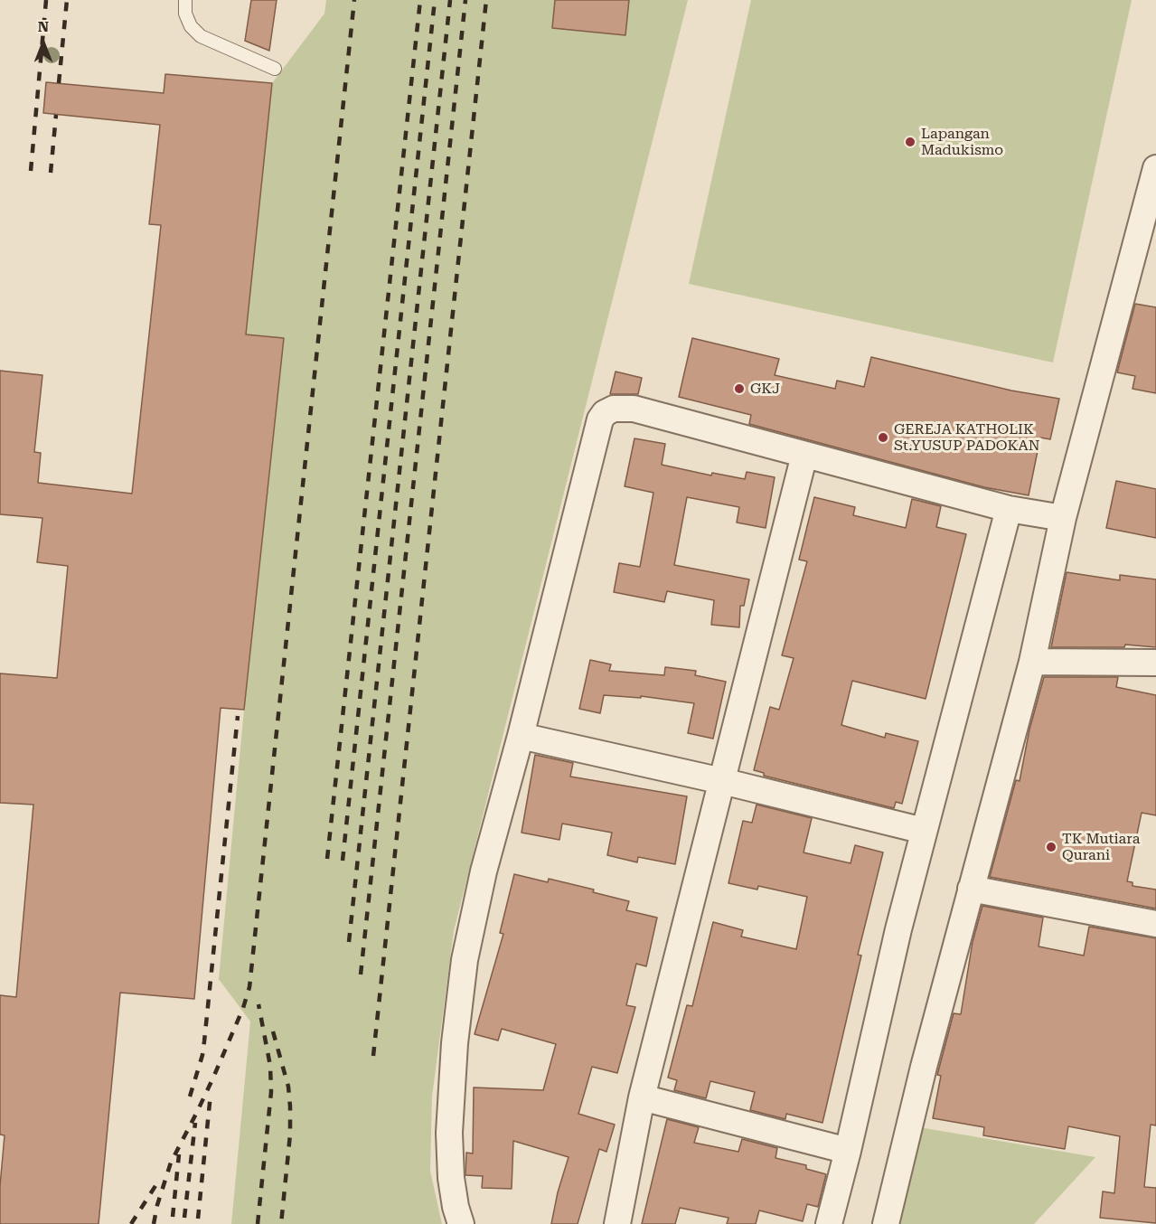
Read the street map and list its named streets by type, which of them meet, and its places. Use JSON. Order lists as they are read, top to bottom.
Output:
{
  "places": [
    "Lapangan Madukismo",
    "GKJ",
    "GEREJA KATHOLIK St.YUSUP PADOKAN",
    "TK Mutiara Qurani"
  ],
  "north": "top"
}
